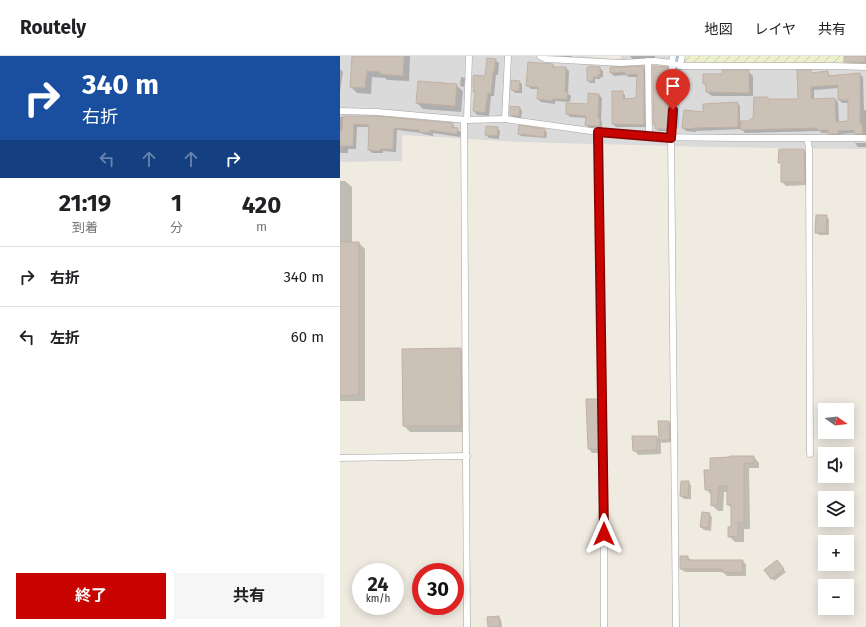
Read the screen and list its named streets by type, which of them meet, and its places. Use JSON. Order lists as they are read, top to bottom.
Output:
{
  "north": "right",
  "page": {
    "header": "Routely",
    "nav": ["地図", "レイヤ", "共有"],
    "turn": ["340 m", "右折"],
    "eta": [
      "21:19",
      "到着",
      "1",
      "分",
      "420",
      "m"
    ],
    "list": [
      {
        "name": "右折",
        "value": "340 m"
      },
      {
        "name": "左折",
        "value": "60 m"
      }
    ],
    "map_buttons": ["+", "−"],
    "speed": "24 km/h",
    "limit": "30",
    "buttons": ["終了", "共有"]
  }
}
